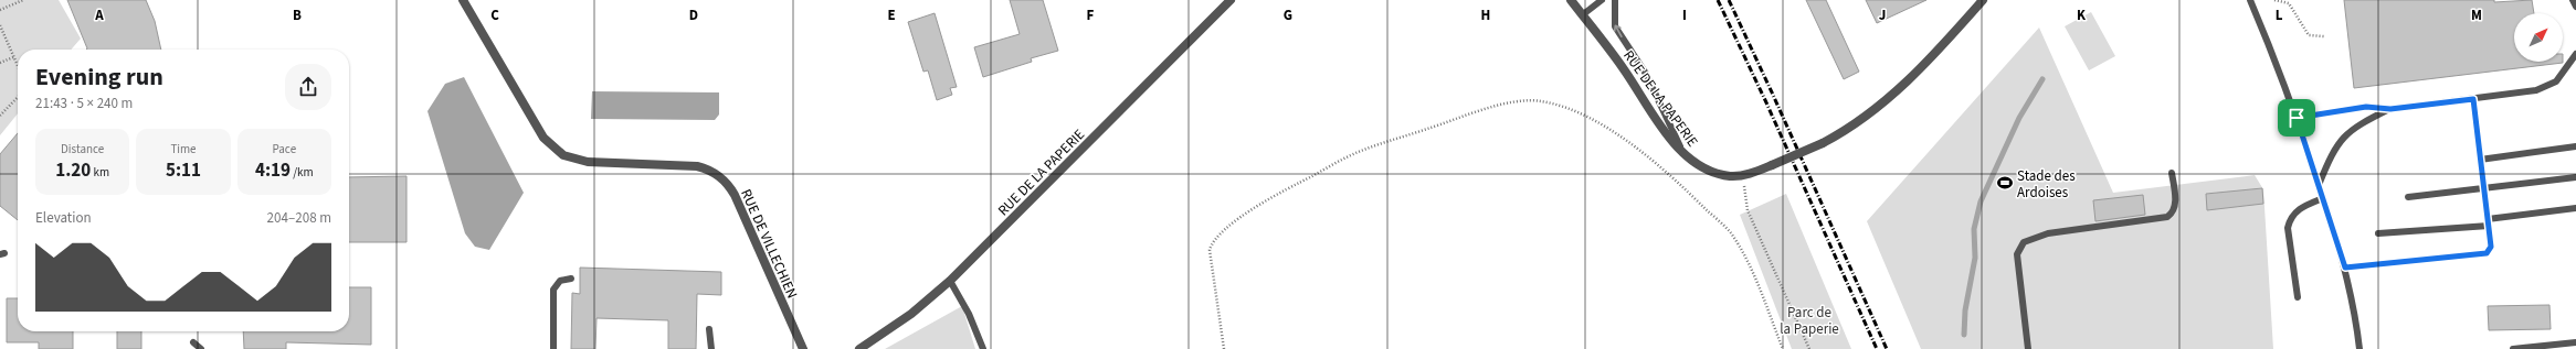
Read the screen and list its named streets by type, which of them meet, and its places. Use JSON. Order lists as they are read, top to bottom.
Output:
{
  "streets": {
    "street": ["RUE DE LA PAPERIE", "RUE DE VILLECHIEN"]
  },
  "parks": ["Parc de la Paperie"],
  "places": {
    "sports": ["Stade des Ardoises"]
  },
  "north": "top right",
  "page": {
    "heading": ["Evening run", "21:43 · 5 × 240 m"],
    "stats": [
      ["Distance", "1.20 km"],
      ["Time", "5:11"],
      ["Pace", "4:19 /km"]
    ],
    "chart": ["Elevation", "204–208 m"]
  },
  "grid": {
    "columns": [
      "A",
      "B",
      "C",
      "D",
      "E",
      "F",
      "G",
      "H",
      "I",
      "J",
      "K",
      "L",
      "M"
    ]
  }
}
